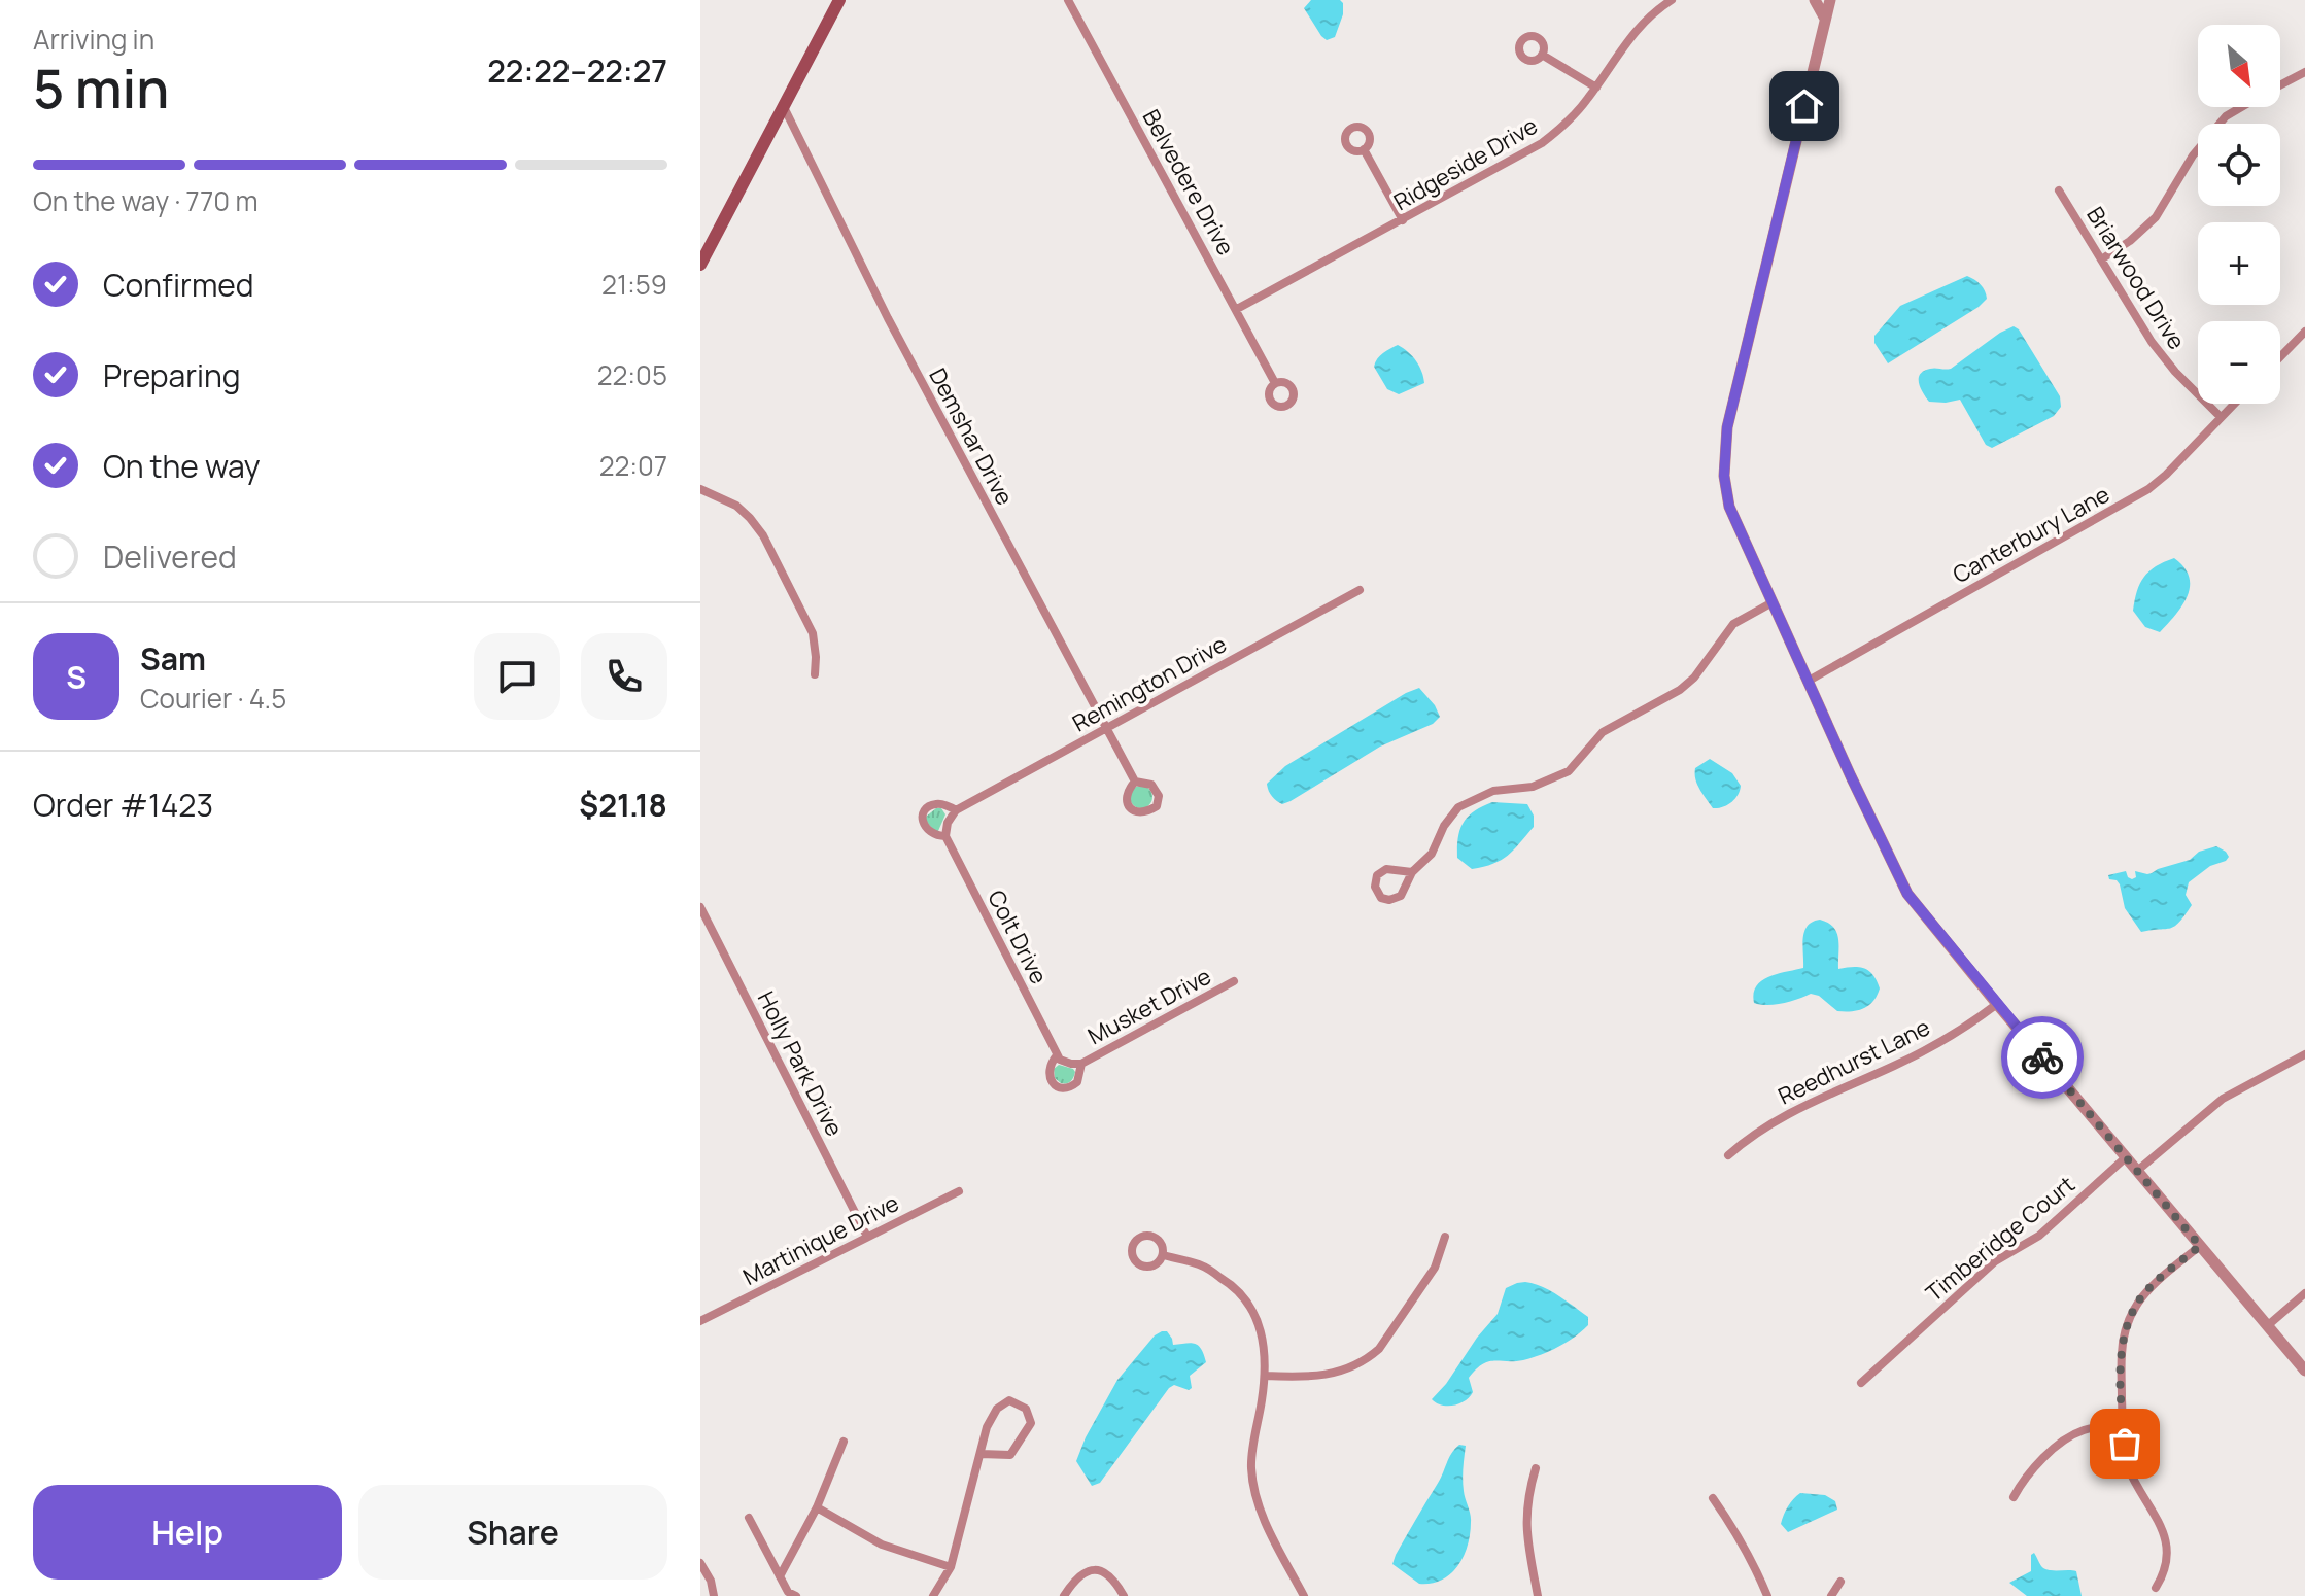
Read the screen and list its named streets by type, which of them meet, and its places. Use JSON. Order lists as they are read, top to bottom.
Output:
{
  "streets": {
    "street": [
      "Ridgeside Drive",
      "Belvedere Drive",
      "Briarwood Drive",
      "Demshar Drive",
      "Canterbury Lane",
      "Remington Drive",
      "Colt Drive",
      "Musket Drive",
      "Reedhurst Lane",
      "Holly Park Drive",
      "Timberidge Court",
      "Martinique Drive"
    ]
  },
  "crossings": [
    ["Ridgeside Drive", "Belvedere Drive"],
    ["Briarwood Drive", "Canterbury Lane"],
    ["Demshar Drive", "Remington Drive"],
    ["Remington Drive", "Colt Drive"],
    ["Colt Drive", "Musket Drive"],
    ["Holly Park Drive", "Martinique Drive"]
  ],
  "north": "bottom right",
  "page": {
    "heading": ["5 min", "Arriving in", "22:22–22:27"],
    "panel": [
      "Sam",
      "Courier · 4.5",
      "Order #1423",
      "$21.18"
    ],
    "map_buttons": ["+", "−"],
    "bar": "On the way · 770 m",
    "list": [
      ["Confirmed", "21:59"],
      ["Preparing", "22:05"],
      ["On the way", "22:07"],
      "Delivered"
    ],
    "round": "S",
    "buttons": ["Help", "Share"]
  }
}
